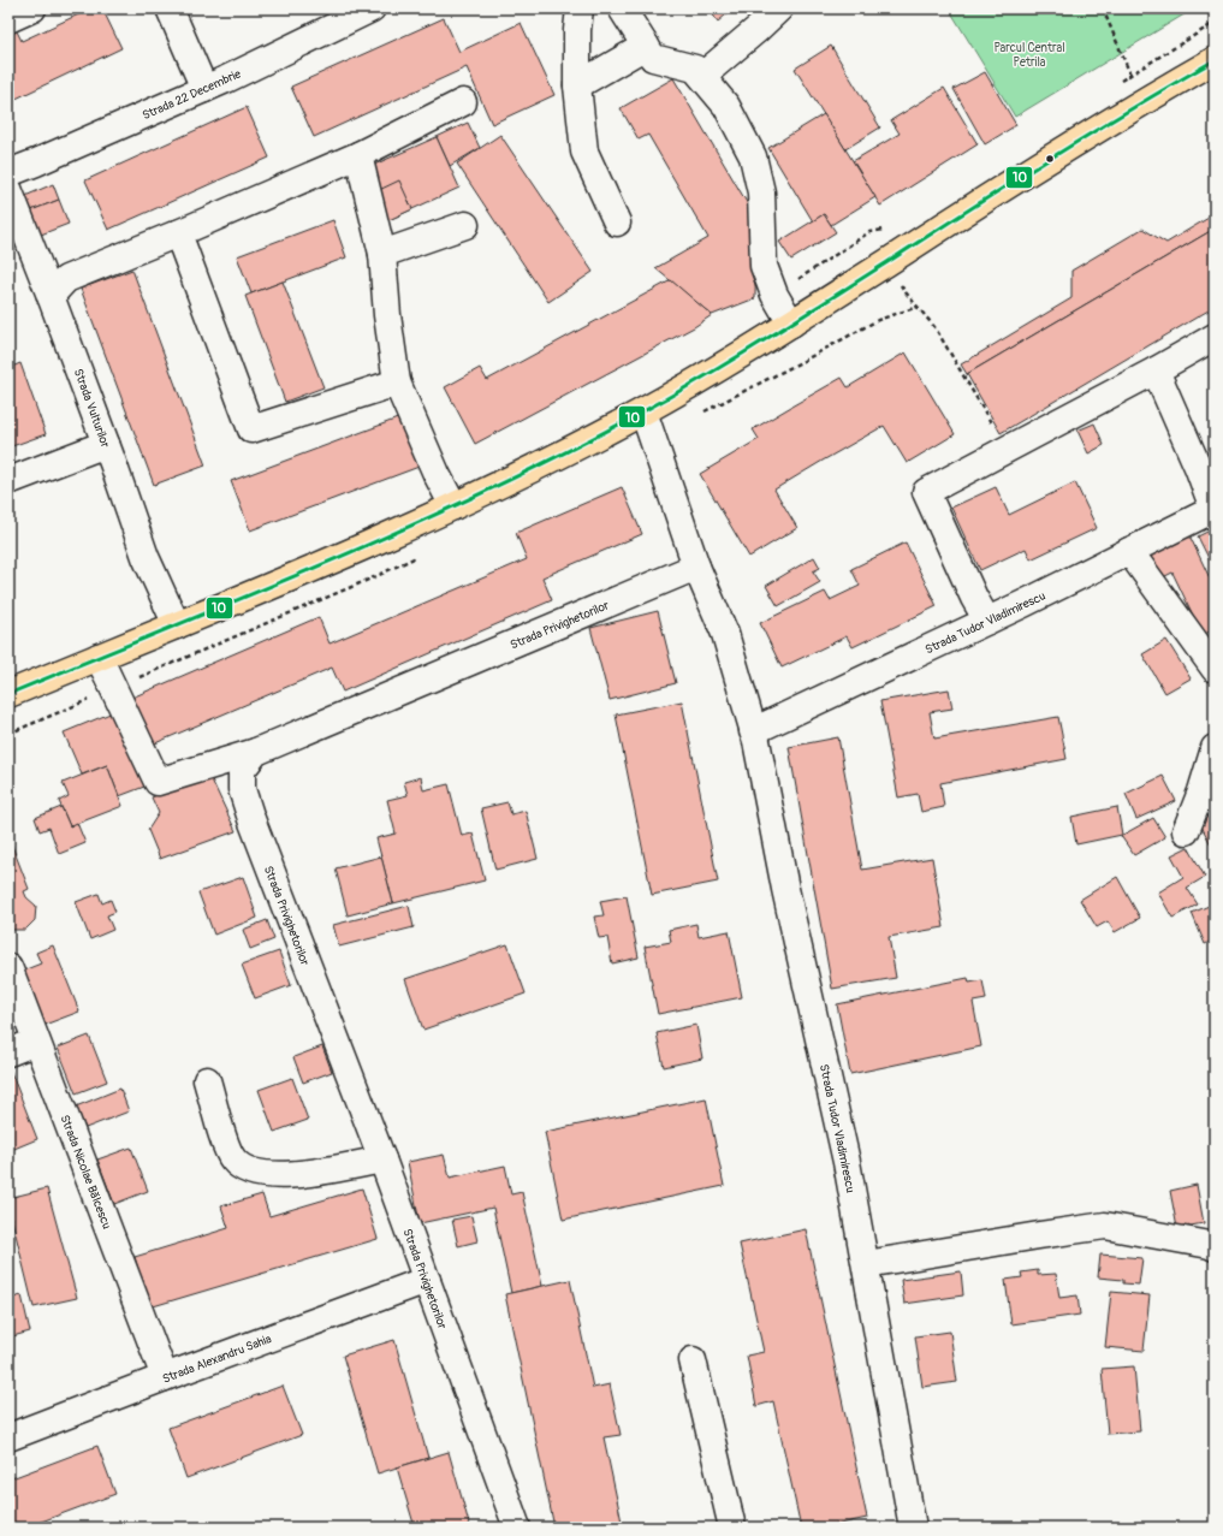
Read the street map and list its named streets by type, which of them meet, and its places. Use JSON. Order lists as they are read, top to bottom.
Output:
{
  "streets": {
    "street": [
      "Strada 22 Decembrie",
      "Strada Vulturilor",
      "Strada Tudor Vladimirescu",
      "Strada Privighetorilor",
      "Strada Nicolae Bălcescu",
      "Strada Alexandru Sahia"
    ]
  },
  "crossings": [
    ["Strada Tudor Vladimirescu", "Strada Privighetorilor"],
    ["Strada Privighetorilor", "Strada Alexandru Sahia"],
    ["Strada Nicolae Bălcescu", "Strada Alexandru Sahia"]
  ],
  "parks": ["Parcul Central Petrila"],
  "lines": ["transit line 10"]
}
